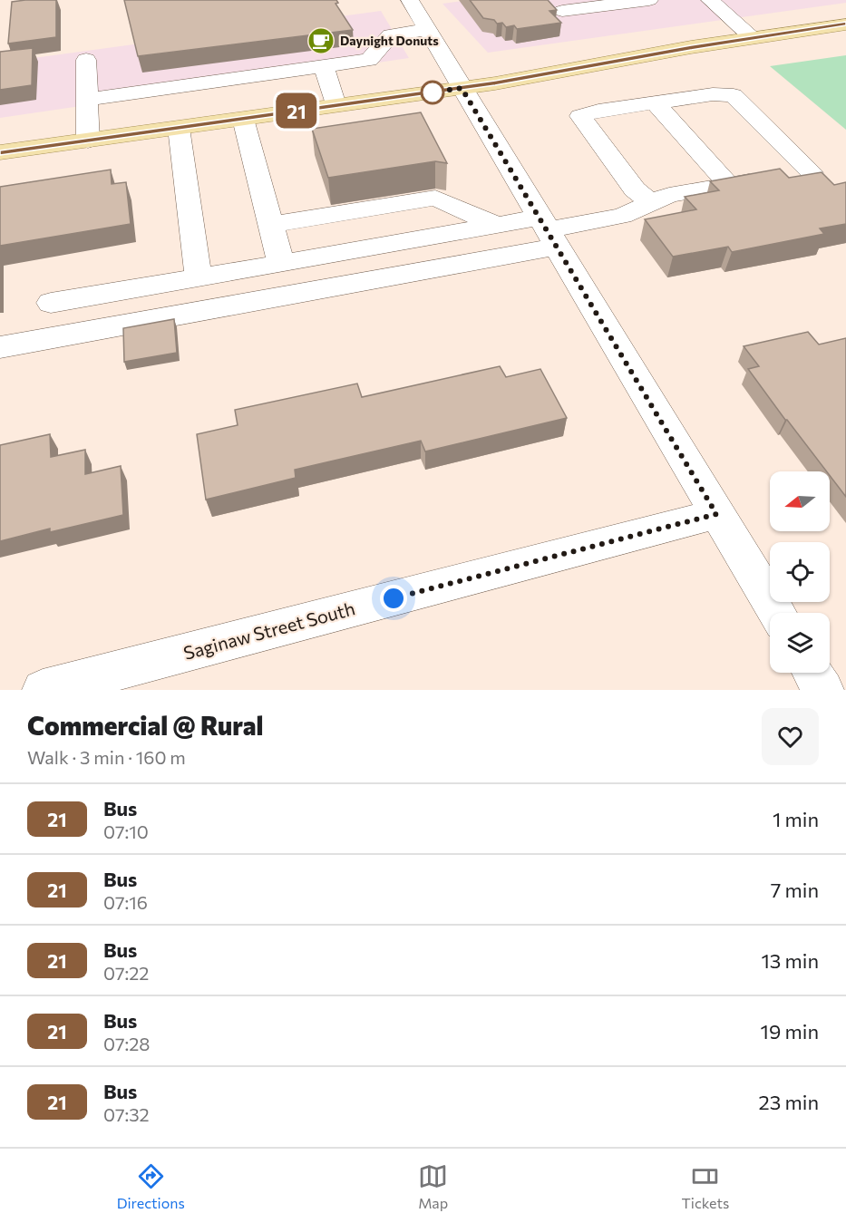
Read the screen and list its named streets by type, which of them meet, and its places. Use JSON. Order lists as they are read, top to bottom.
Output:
{
  "streets": {
    "street": ["Saginaw Street South"]
  },
  "places": {
    "cafe": ["Daynight Donuts"]
  },
  "lines": ["bus line 21"],
  "north": "left",
  "page": {
    "on_map": "21",
    "heading": ["Commercial @ Rural", "Walk · 3 min · 160 m"],
    "list": [
      {
        "mark": "21",
        "name": "Bus",
        "note": "07:10",
        "value": "1 min"
      },
      {
        "mark": "21",
        "name": "Bus",
        "note": "07:16",
        "value": "7 min"
      },
      {
        "mark": "21",
        "name": "Bus",
        "note": "07:22",
        "value": "13 min"
      },
      {
        "mark": "21",
        "name": "Bus",
        "note": "07:28",
        "value": "19 min"
      },
      {
        "mark": "21",
        "name": "Bus",
        "note": "07:32",
        "value": "23 min"
      }
    ],
    "tabs": ["Directions", "Map", "Tickets"]
  }
}
